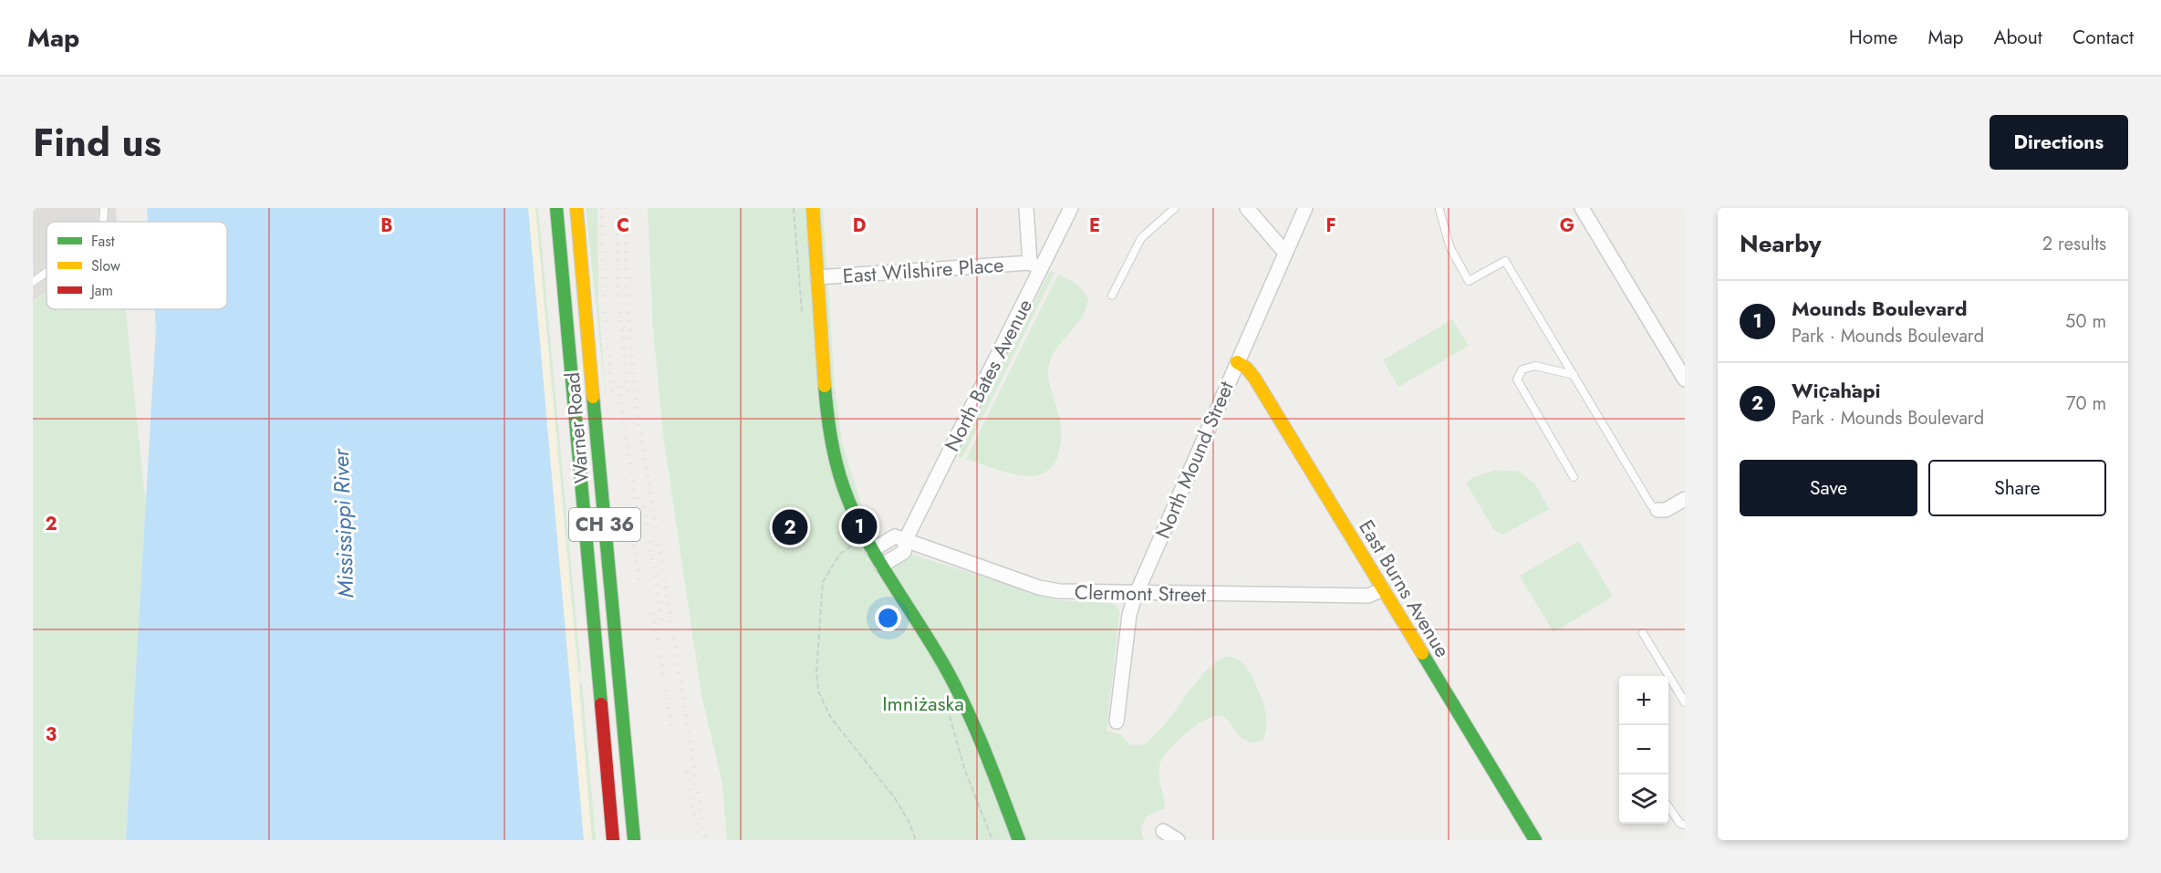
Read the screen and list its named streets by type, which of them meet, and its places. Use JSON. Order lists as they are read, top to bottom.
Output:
{
  "streets": {
    "main road": ["Warner Road", "CH 36", "East Burns Avenue"],
    "street": [
      "East Wilshire Place",
      "North Bates Avenue",
      "North Mound Street",
      "Clermont Street"
    ]
  },
  "crossings": [
    ["East Wilshire Place", "North Bates Avenue"],
    ["North Bates Avenue", "Clermont Street"],
    ["North Mound Street", "East Burns Avenue"],
    ["North Mound Street", "Clermont Street"],
    ["East Burns Avenue", "Clermont Street"]
  ],
  "water": ["Mississippi River"],
  "parks": ["Imniżaska"],
  "legend": ["Fast", "Slow", "Jam"],
  "page": {
    "header": "Map",
    "nav": [
      "Home",
      "Map",
      "About",
      "Contact"
    ],
    "title": "Find us",
    "buttons": [
      "Directions",
      ["Save", "Share"]
    ],
    "heading": ["Nearby", "2 results"],
    "list": [
      {
        "mark": "1",
        "name": "Mounds Boulevard",
        "note": "Park · Mounds Boulevard",
        "value": "50 m"
      },
      {
        "mark": "2",
        "name": "Wic̣aḣapi",
        "note": "Park · Mounds Boulevard",
        "value": "70 m"
      }
    ],
    "pins": ["1", "2"],
    "map_buttons": ["+", "−"]
  },
  "grid": {
    "columns": [
      "B",
      "C",
      "D",
      "E",
      "F",
      "G"
    ],
    "rows": ["2", "3"]
  }
}
